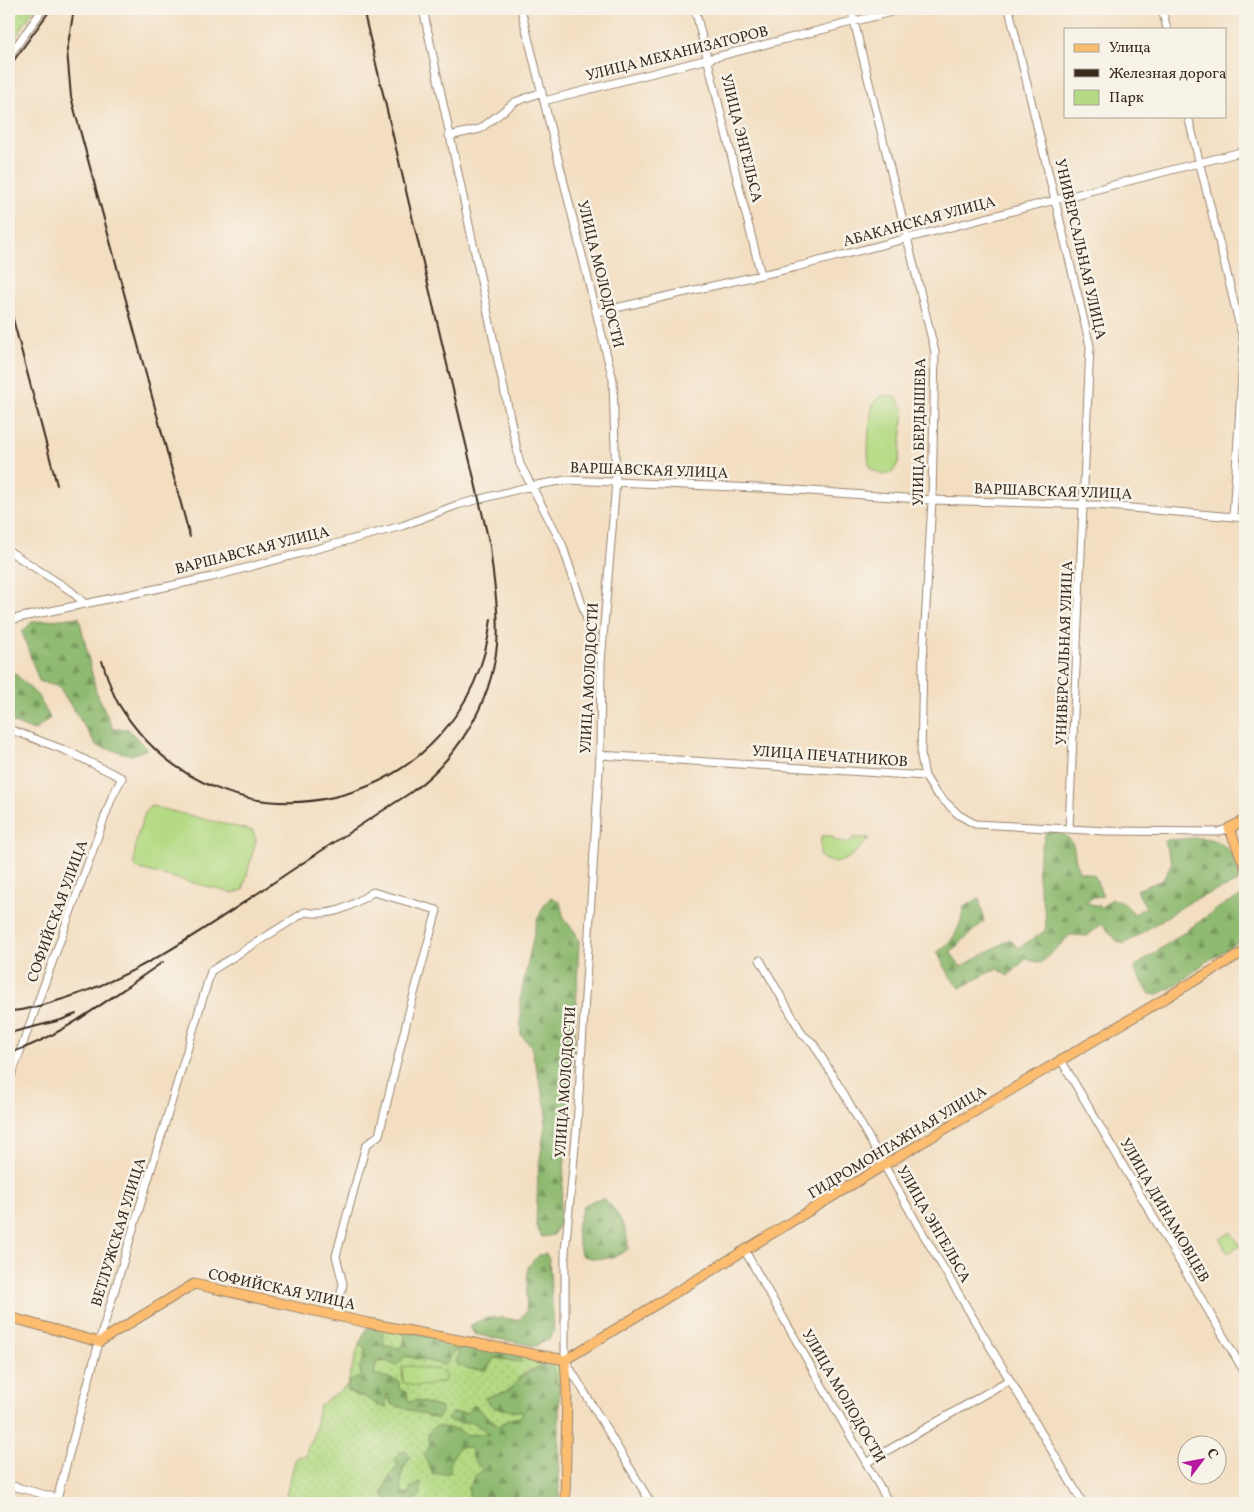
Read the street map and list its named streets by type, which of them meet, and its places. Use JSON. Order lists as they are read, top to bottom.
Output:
{
  "streets": {
    "main road": ["УЛИЦА ПЕЧАТНИКОВ", "СОФИЙСКАЯ УЛИЦА", "ГИДРОМОНТАЖНАЯ УЛИЦА"],
    "street": [
      "УЛИЦА МЕХАНИЗАТОРОВ",
      "УЛИЦА ЭНГЕЛЬСА",
      "АБАКАНСКАЯ УЛИЦА",
      "УНИВЕРСАЛЬНАЯ УЛИЦА",
      "УЛИЦА МОЛОДОСТИ",
      "УЛИЦА БЕРДЫШЕВА",
      "ВАРШАВСКАЯ УЛИЦА",
      "УЛИЦА ДИНАМОВЦЕВ",
      "ВЕТЛУЖСКАЯ УЛИЦА"
    ]
  },
  "crossings": [
    ["УЛИЦА МЕХАНИЗАТОРОВ", "УЛИЦА ЭНГЕЛЬСА"],
    ["УЛИЦА МЕХАНИЗАТОРОВ", "УЛИЦА МОЛОДОСТИ"],
    ["УЛИЦА МЕХАНИЗАТОРОВ", "УЛИЦА БЕРДЫШЕВА"],
    ["УЛИЦА ЭНГЕЛЬСА", "АБАКАНСКАЯ УЛИЦА"],
    ["УЛИЦА ЭНГЕЛЬСА", "ГИДРОМОНТАЖНАЯ УЛИЦА"],
    ["АБАКАНСКАЯ УЛИЦА", "УНИВЕРСАЛЬНАЯ УЛИЦА"],
    ["АБАКАНСКАЯ УЛИЦА", "УЛИЦА МОЛОДОСТИ"],
    ["АБАКАНСКАЯ УЛИЦА", "УЛИЦА БЕРДЫШЕВА"],
    ["УНИВЕРСАЛЬНАЯ УЛИЦА", "ВАРШАВСКАЯ УЛИЦА"],
    ["УНИВЕРСАЛЬНАЯ УЛИЦА", "УЛИЦА ПЕЧАТНИКОВ"],
    ["УЛИЦА МОЛОДОСТИ", "ВАРШАВСКАЯ УЛИЦА"],
    ["УЛИЦА МОЛОДОСТИ", "УЛИЦА ПЕЧАТНИКОВ"],
    ["УЛИЦА МОЛОДОСТИ", "СОФИЙСКАЯ УЛИЦА"],
    ["УЛИЦА МОЛОДОСТИ", "ГИДРОМОНТАЖНАЯ УЛИЦА"],
    ["УЛИЦА БЕРДЫШЕВА", "ВАРШАВСКАЯ УЛИЦА"],
    ["УЛИЦА БЕРДЫШЕВА", "УЛИЦА ПЕЧАТНИКОВ"],
    ["СОФИЙСКАЯ УЛИЦА", "ГИДРОМОНТАЖНАЯ УЛИЦА"],
    ["СОФИЙСКАЯ УЛИЦА", "ВЕТЛУЖСКАЯ УЛИЦА"],
    ["ГИДРОМОНТАЖНАЯ УЛИЦА", "УЛИЦА ДИНАМОВЦЕВ"]
  ],
  "legend": ["Улица", "Железная дорога", "Парк"],
  "north": "top right"
}
